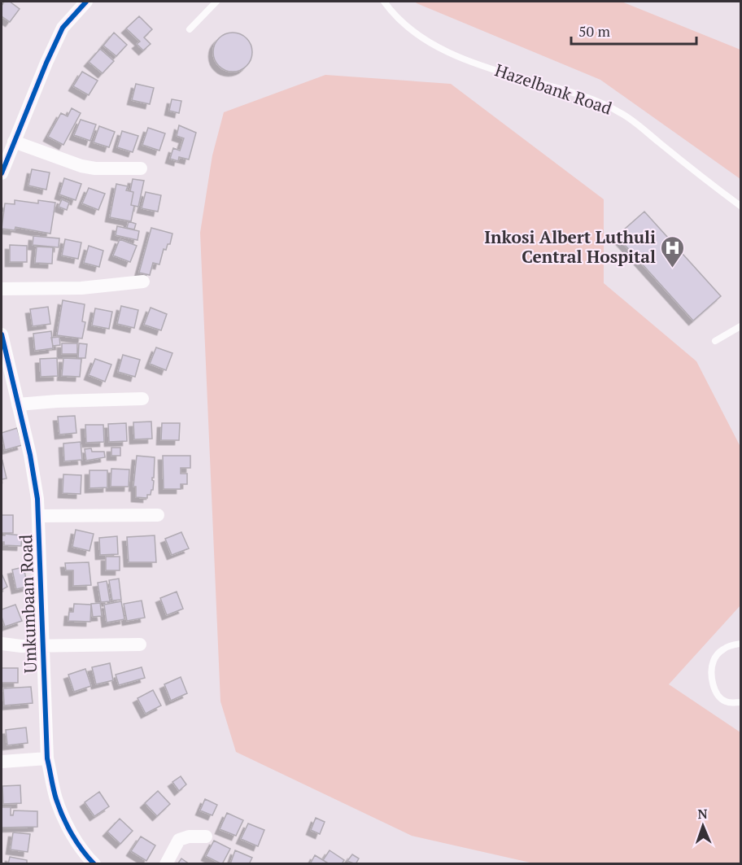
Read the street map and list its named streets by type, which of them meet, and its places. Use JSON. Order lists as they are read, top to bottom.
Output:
{
  "streets": {
    "street": ["Umkumbaan Road"],
    "lane": ["Hazelbank Road"]
  },
  "places": {
    "hospital": ["Inkosi Albert Luthuli Central Hospital"]
  },
  "scale_bar": "50 m",
  "north": "top"
}
